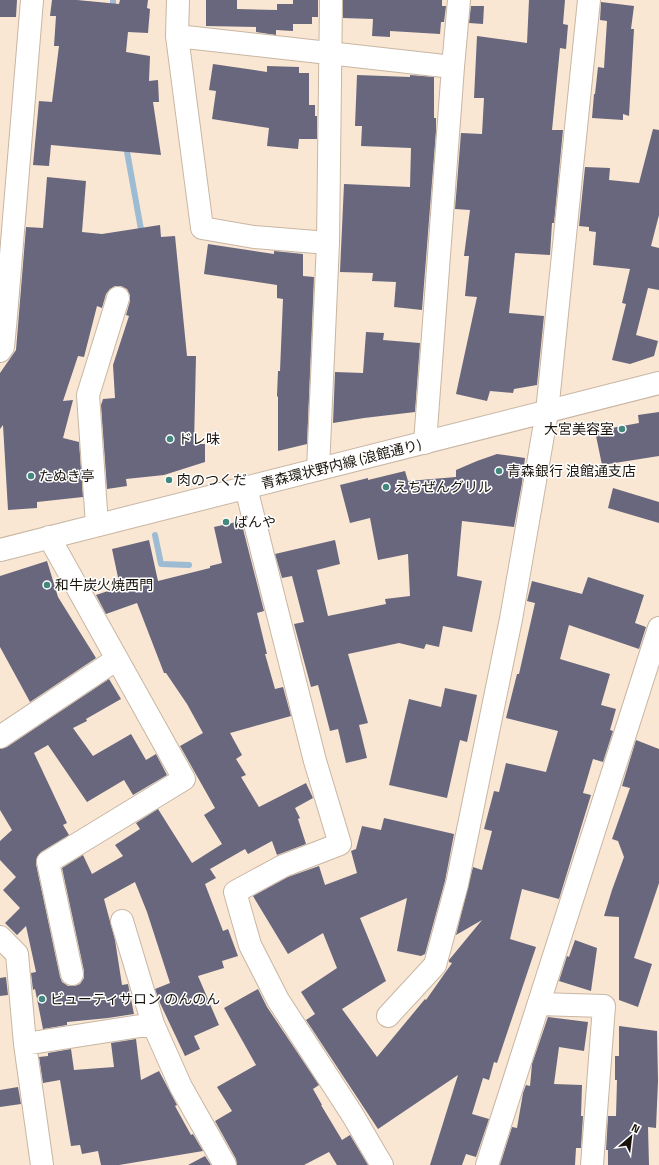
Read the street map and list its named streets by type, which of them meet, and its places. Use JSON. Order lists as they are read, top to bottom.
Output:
{
  "streets": {
    "street": ["青森環状野内線 (浪館通り)"]
  },
  "places": [
    "大宮美容室",
    "ドレ味",
    "青森銀行 浪館通支店",
    "たぬき亭",
    "肉のつくだ",
    "えちぜんグリル",
    "ばんや",
    "和牛炭火焼西門",
    "ビューティサロン のんのん"
  ],
  "north": "top right"
}
